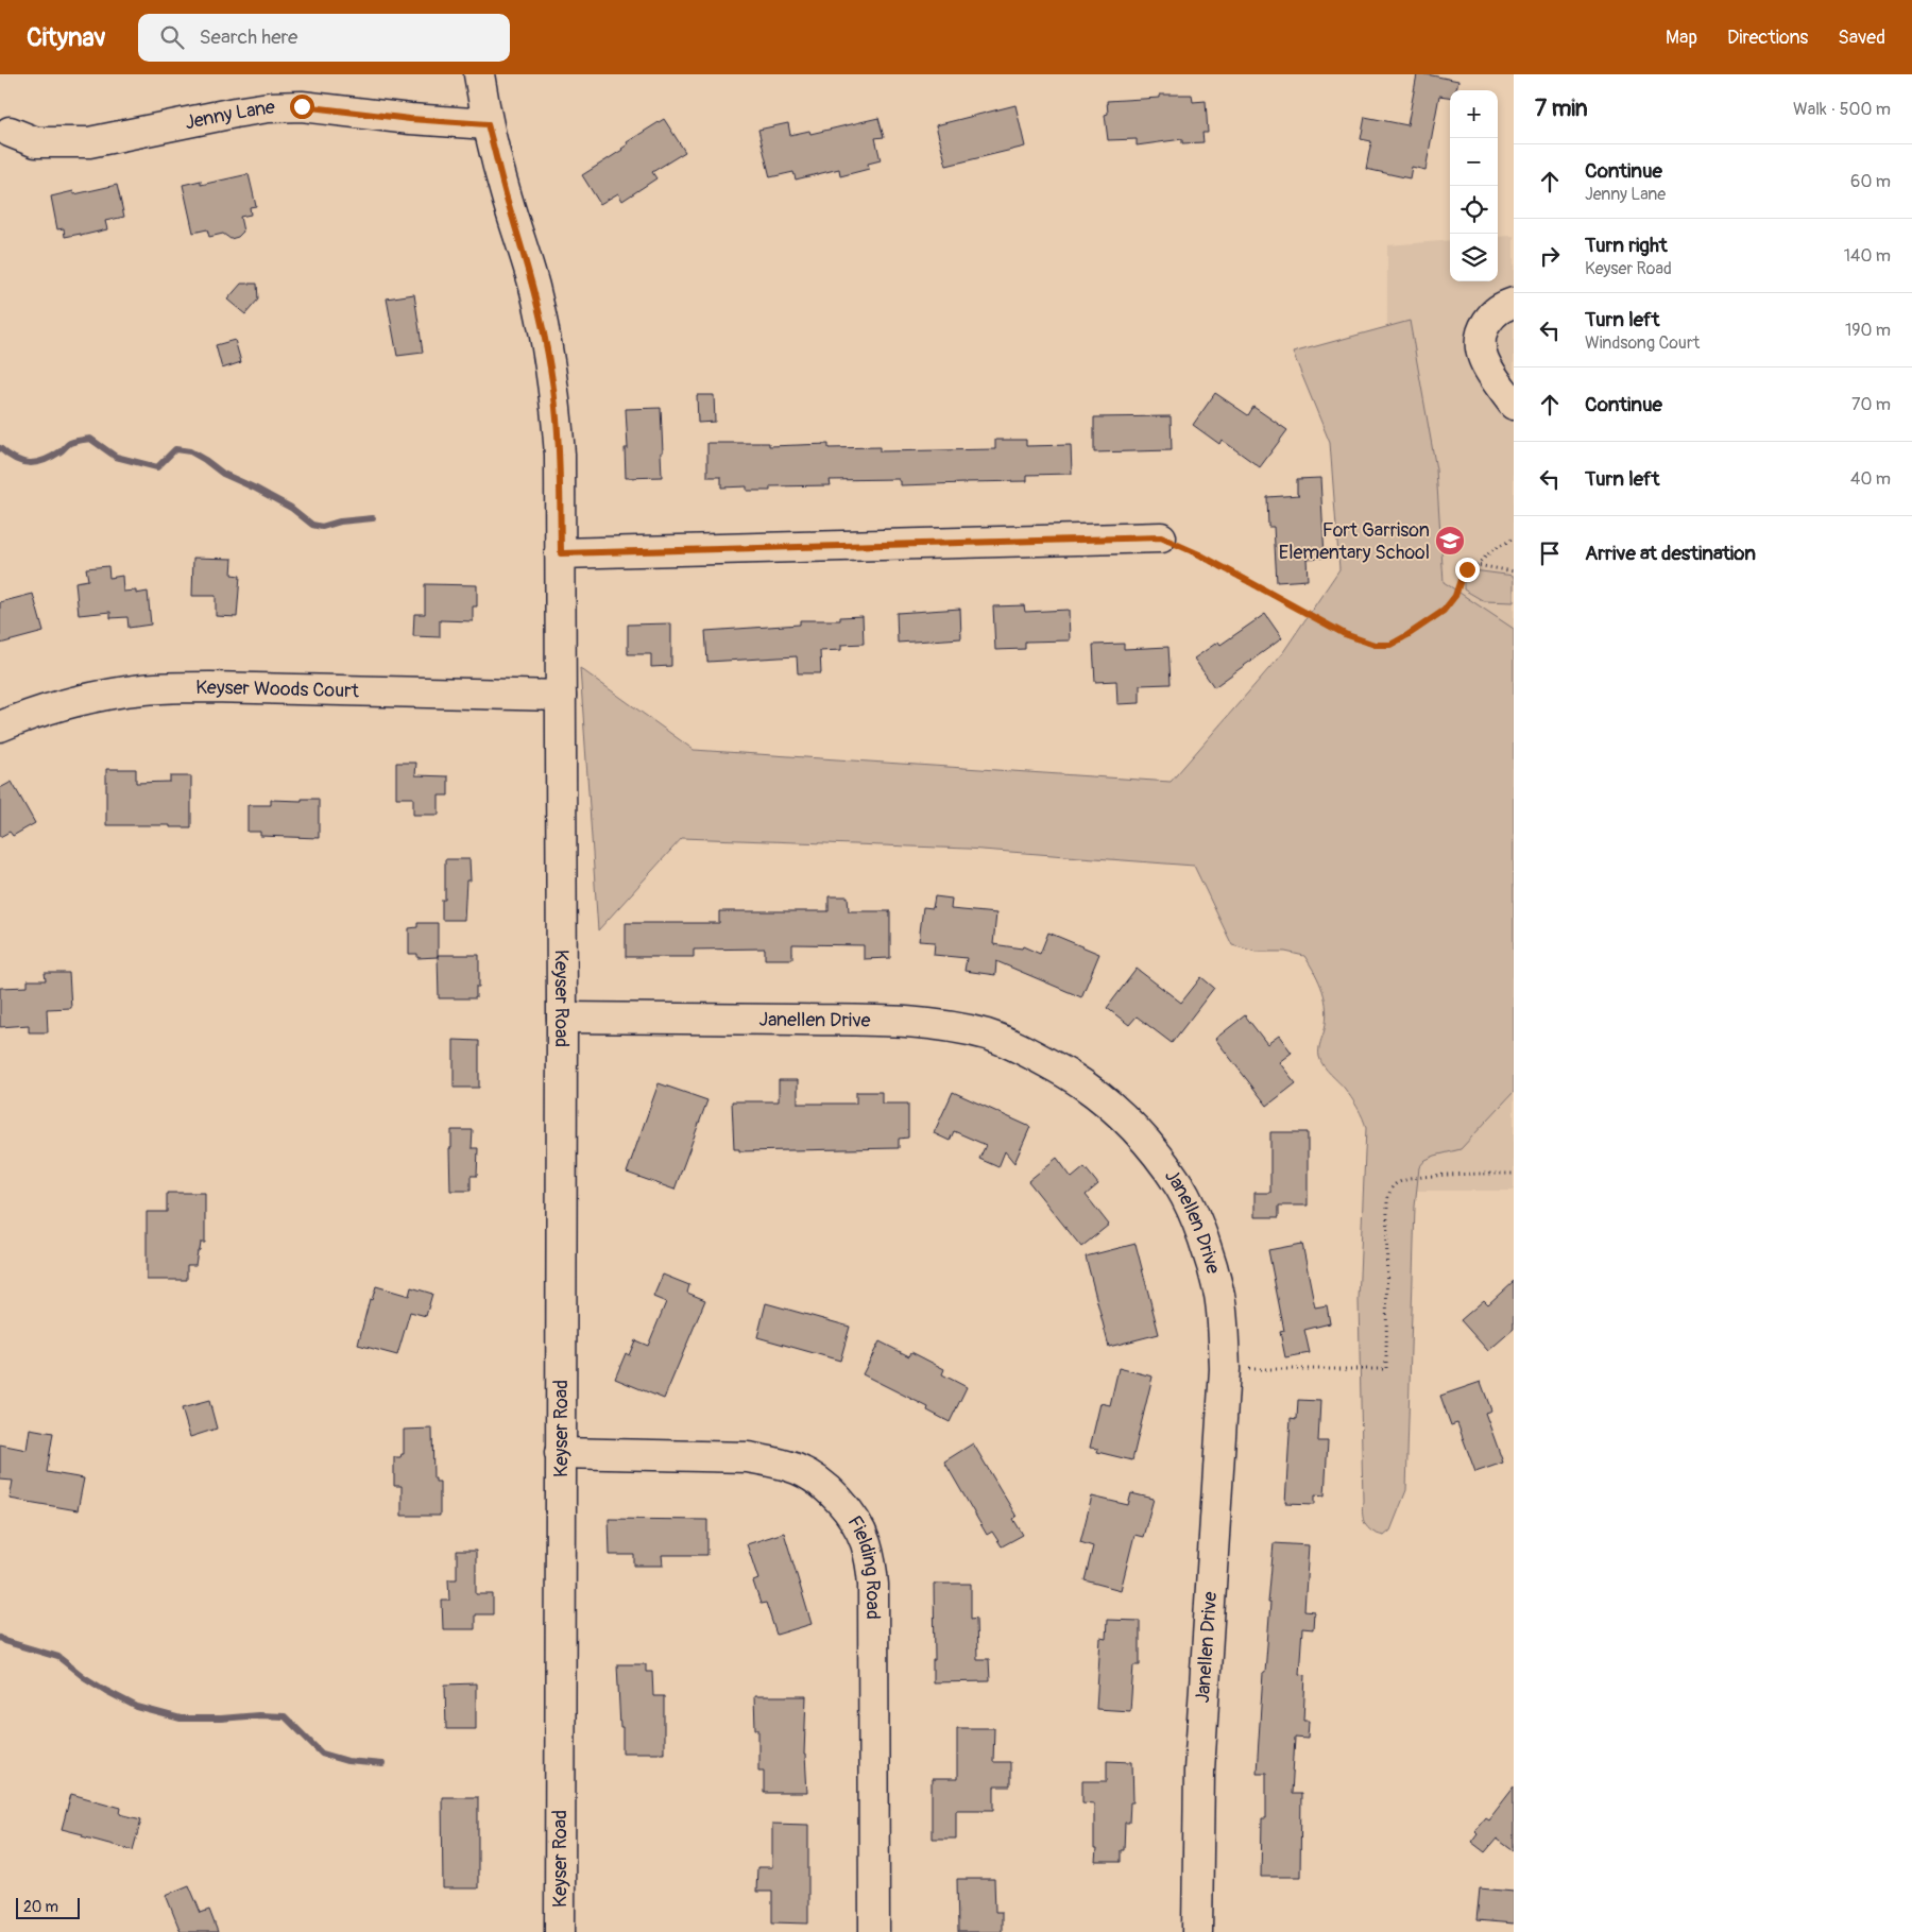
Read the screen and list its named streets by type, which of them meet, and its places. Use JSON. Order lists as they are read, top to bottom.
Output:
{
  "streets": {
    "street": [
      "Jenny Lane",
      "Keyser Woods Court",
      "Keyser Road",
      "Janellen Drive",
      "Fielding Road"
    ]
  },
  "crossings": [
    ["Jenny Lane", "Keyser Road"],
    ["Keyser Woods Court", "Keyser Road"],
    ["Keyser Road", "Janellen Drive"],
    ["Keyser Road", "Fielding Road"]
  ],
  "places": {
    "school or university": ["Fort Garrison Elementary School"]
  },
  "scale_bar": "20 m",
  "page": {
    "header": "Citynav",
    "search": "Search here",
    "nav": ["Map", "Directions", "Saved"],
    "heading": ["7 min", "Walk · 500 m"],
    "map_buttons": ["+", "−"],
    "list": [
      ["Continue", "Jenny Lane", "60 m"],
      ["Turn right", "Keyser Road", "140 m"],
      ["Turn left", "Windsong Court", "190 m"],
      ["Continue", "70 m"],
      ["Turn left", "40 m"],
      "Arrive at destination"
    ],
    "scale": "20 m"
  }
}
